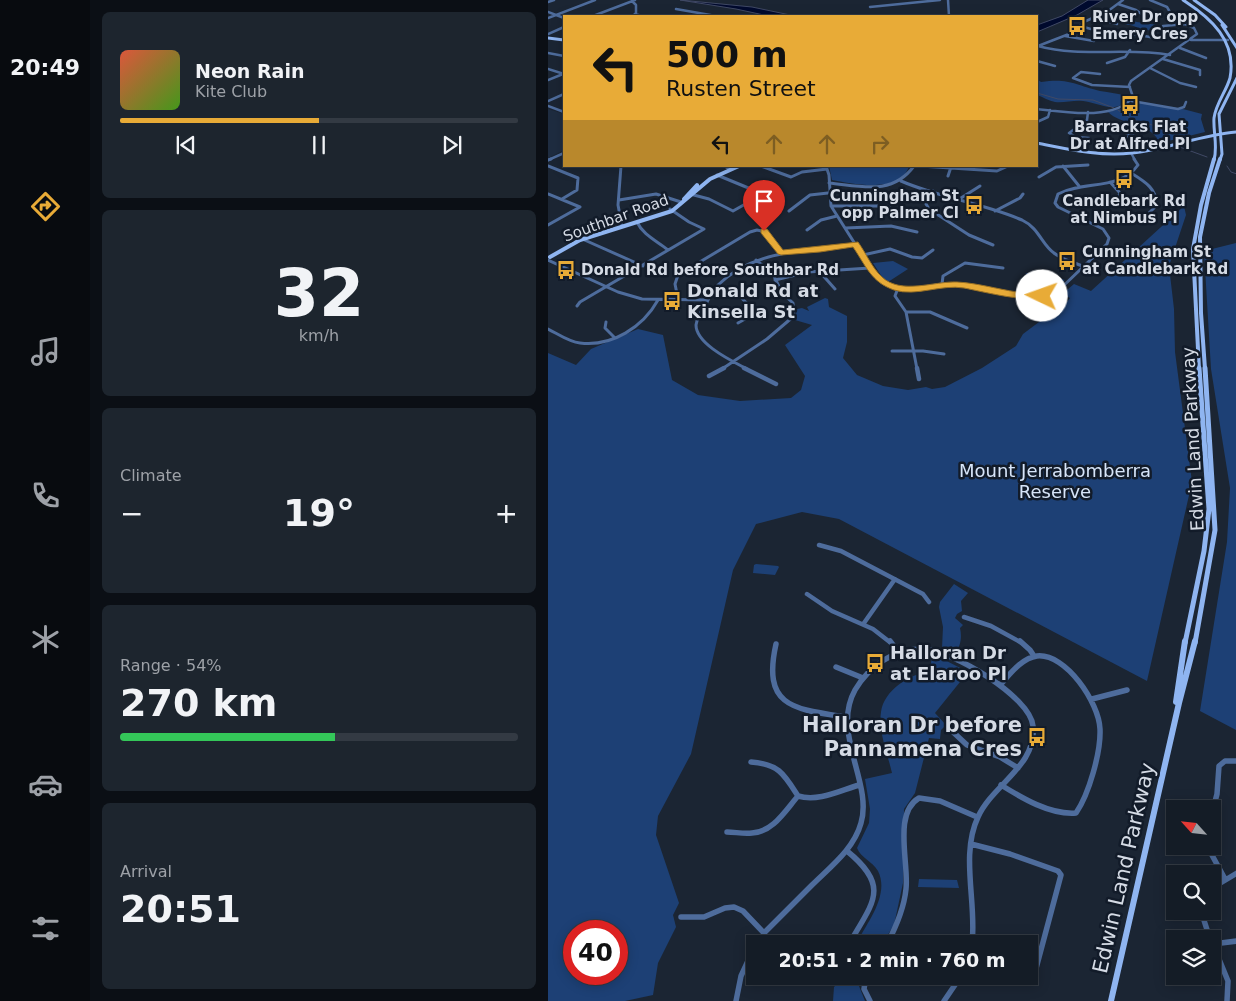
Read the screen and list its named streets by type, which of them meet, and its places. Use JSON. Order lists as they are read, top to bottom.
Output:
{
  "streets": {
    "main road": ["Southbar Road", "Edwin Land Parkway"]
  },
  "parks": ["Mount Jerrabomberra Reserve"],
  "places": {
    "bus stop": [
      "River Dr opp Emery Cres",
      "Barracks Flat Dr at Alfred Pl",
      "Candlebark Rd at Nimbus Pl",
      "Cunningham St opp Palmer Cl",
      "Cunningham St at Candlebark Rd",
      "Donald Rd before Southbar Rd",
      "Donald Rd at Kinsella St",
      "Halloran Dr at Elaroo Pl",
      "Halloran Dr before Pannamena Cres"
    ]
  },
  "north": "top left",
  "page": {
    "tabs": "20:49",
    "turn": ["500 m", "Rusten Street"],
    "song": ["Neon Rain", "Kite Club"],
    "tile": [
      ["32", "km/h"],
      "Climate",
      ["Range · 54%", "270 km"],
      ["Arrival", "20:51"]
    ],
    "heat": ["−", "19°", "+"],
    "limit": "40",
    "trip": "20:51 · 2 min · 760 m"
  }
}
